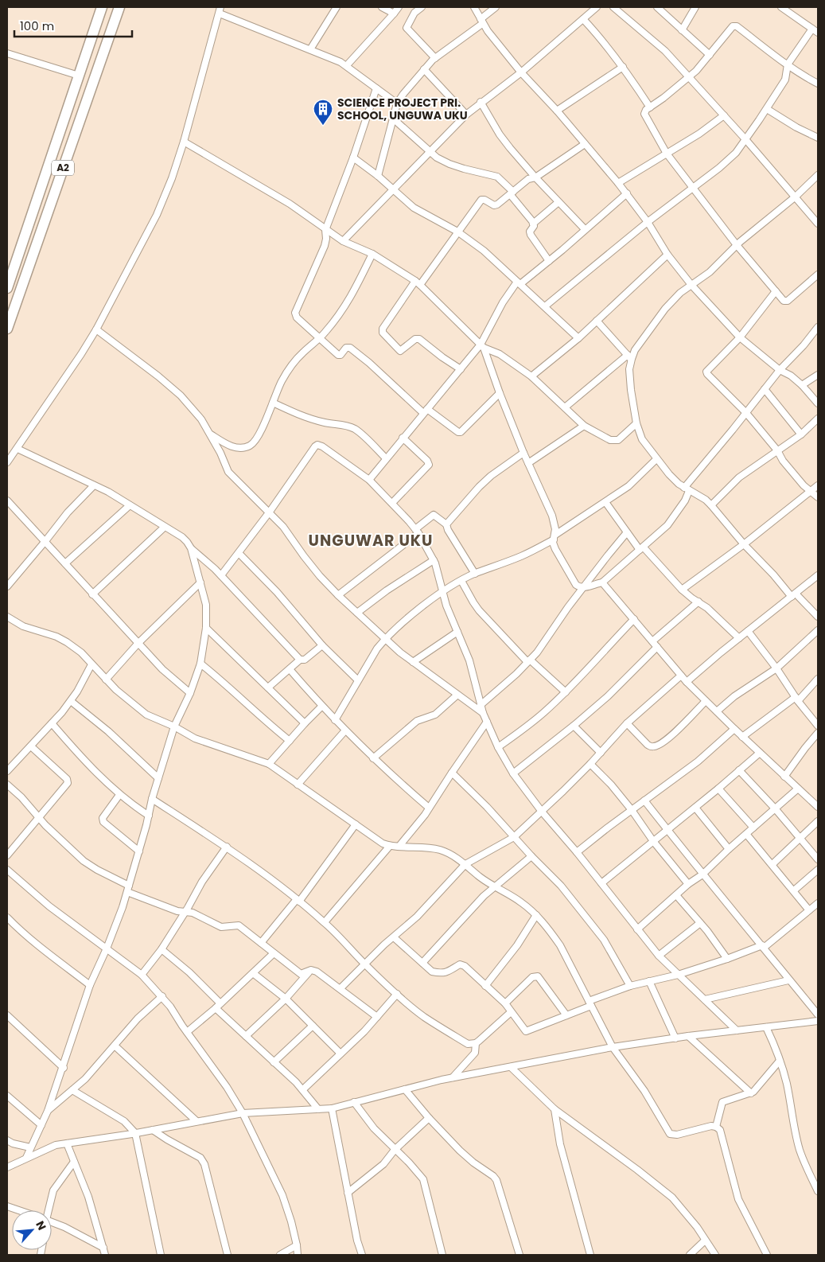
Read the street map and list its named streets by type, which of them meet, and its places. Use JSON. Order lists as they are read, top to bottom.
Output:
{
  "streets": {
    "highway": ["A2"]
  },
  "districts": ["UNGUWAR UKU"],
  "places": {
    "building": ["SCIENCE PROJECT PRI. SCHOOL, UNGUWA UKU"]
  },
  "scale_bar": "100 m",
  "north": "top right"
}
